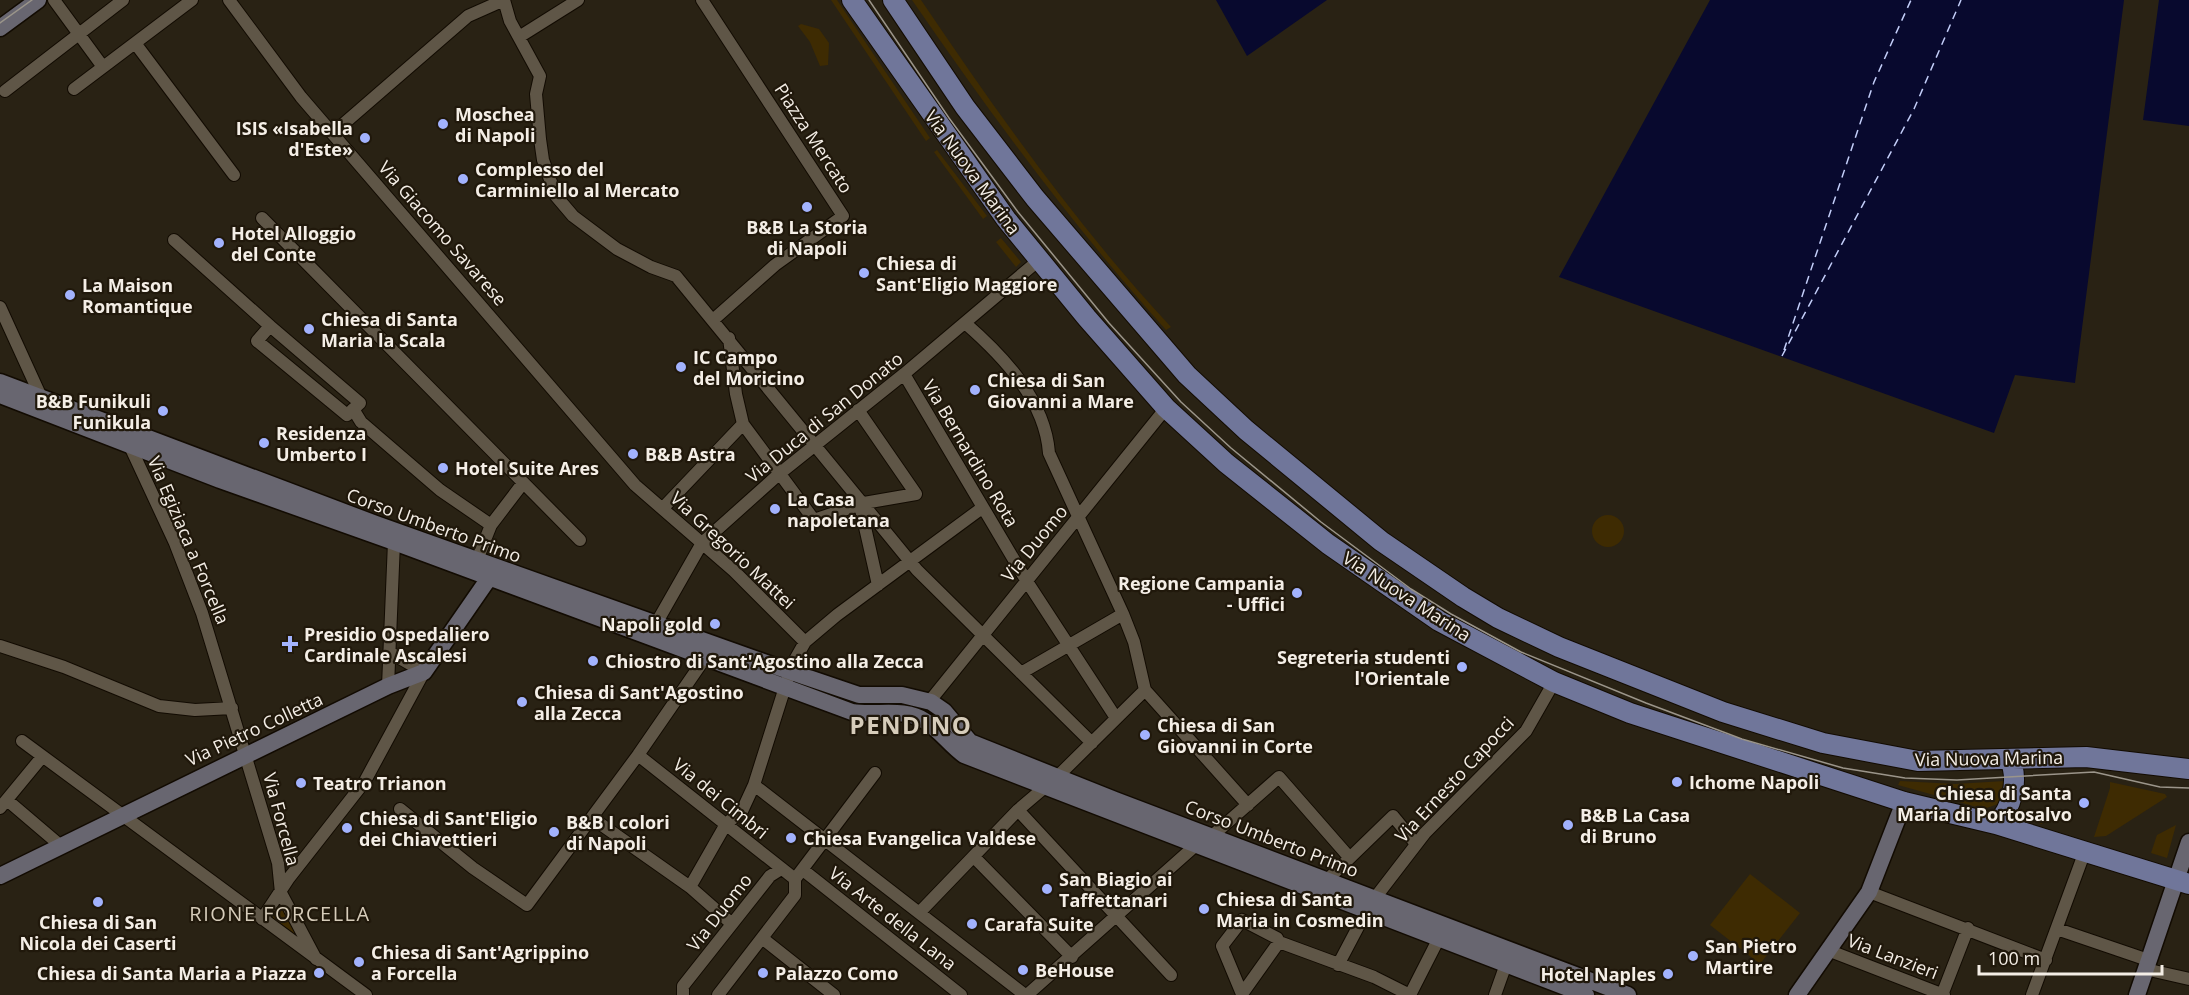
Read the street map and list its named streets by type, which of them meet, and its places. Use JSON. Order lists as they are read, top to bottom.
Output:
{
  "streets": {
    "main road": ["Via Nuova Marina", "Corso Umberto Primo", "Via Pietro Colletta"],
    "street": [
      "Piazza Mercato",
      "Via Giacomo Savarese",
      "Via Duca di San Donato",
      "Via Bernardino Rota",
      "Via Egiziaca a Forcella",
      "Via Duomo",
      "Via Gregorio Mattei",
      "Via Ernesto Capocci",
      "Via dei Cimbri",
      "Via Forcella",
      "Via Arte della Lana",
      "Via Lanzieri"
    ]
  },
  "crossings": [
    ["Via Nuova Marina", "Via Duca di San Donato"],
    ["Via Nuova Marina", "Via Duomo"],
    ["Via Nuova Marina", "Via Ernesto Capocci"],
    ["Via Giacomo Savarese", "Via Gregorio Mattei"],
    ["Via Duca di San Donato", "Via Bernardino Rota"],
    ["Via Duca di San Donato", "Corso Umberto Primo"],
    ["Via Duca di San Donato", "Via Gregorio Mattei"],
    ["Via Bernardino Rota", "Via Duomo"],
    ["Corso Umberto Primo", "Via Egiziaca a Forcella"],
    ["Corso Umberto Primo", "Via Duomo"],
    ["Corso Umberto Primo", "Via Ernesto Capocci"],
    ["Via Egiziaca a Forcella", "Via Pietro Colletta"],
    ["Via Egiziaca a Forcella", "Via Forcella"],
    ["Via Duomo", "Via dei Cimbri"],
    ["Via Pietro Colletta", "Via Forcella"]
  ],
  "districts": ["PENDINO", "RIONE FORCELLA"],
  "places": {
    "other": [
      "Moschea di Napoli",
      "ISIS «Isabella d'Este»",
      "Complesso del Carminiello al Mercato",
      "B&B La Storia di Napoli",
      "Hotel Alloggio del Conte",
      "Chiesa di Sant'Eligio Maggiore",
      "La Maison Romantique",
      "Chiesa di Santa Maria la Scala",
      "IC Campo del Moricino",
      "Chiesa di San Giovanni a Mare",
      "B&B Funikuli Funikula",
      "Residenza Umberto I",
      "B&B Astra",
      "Hotel Suite Ares",
      "La Casa napoletana",
      "Regione Campania - Uffici",
      "Napoli gold",
      "Chiostro di Sant'Agostino alla Zecca",
      "Segreteria studenti l'Orientale",
      "Chiesa di Sant'Agostino alla Zecca",
      "Chiesa di San Giovanni in Corte",
      "Ichome Napoli",
      "Teatro Trianon",
      "Chiesa di Santa Maria di Portosalvo",
      "B&B La Casa di Bruno",
      "Chiesa di Sant'Eligio dei Chiavettieri",
      "B&B I colori di Napoli",
      "Chiesa Evangelica Valdese",
      "San Biagio ai Taffettanari",
      "Chiesa di San Nicola dei Caserti",
      "Chiesa di Santa Maria in Cosmedin",
      "Carafa Suite",
      "San Pietro Martire",
      "Chiesa di Sant'Agrippino a Forcella",
      "BeHouse",
      "Chiesa di Santa Maria a Piazza",
      "Palazzo Como",
      "Hotel Naples"
    ],
    "health": ["Presidio Ospedaliero Cardinale Ascalesi"]
  },
  "scale_bar": "100 m"
}
